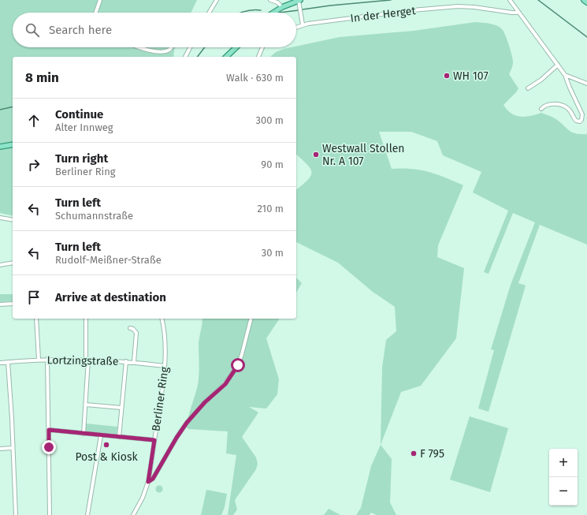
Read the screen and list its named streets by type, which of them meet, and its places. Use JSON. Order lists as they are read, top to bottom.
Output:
{
  "streets": {
    "street": ["In der Herget", "Lortzingstraße", "Berliner Ring"]
  },
  "crossings": [
    ["Lortzingstraße", "Berliner Ring"]
  ],
  "places": [
    "WH 107",
    "Westwall Stollen Nr. A 107",
    "Post & Kiosk",
    "F 795"
  ],
  "page": {
    "search": "Search here",
    "heading": ["8 min", "Walk · 630 m"],
    "list": [
      ["Continue", "Alter Innweg", "300 m"],
      ["Turn right", "Berliner Ring", "90 m"],
      ["Turn left", "Schumannstraße", "210 m"],
      ["Turn left", "Rudolf-Meißner-Straße", "30 m"],
      "Arrive at destination"
    ],
    "map_buttons": ["+", "−"]
  }
}
